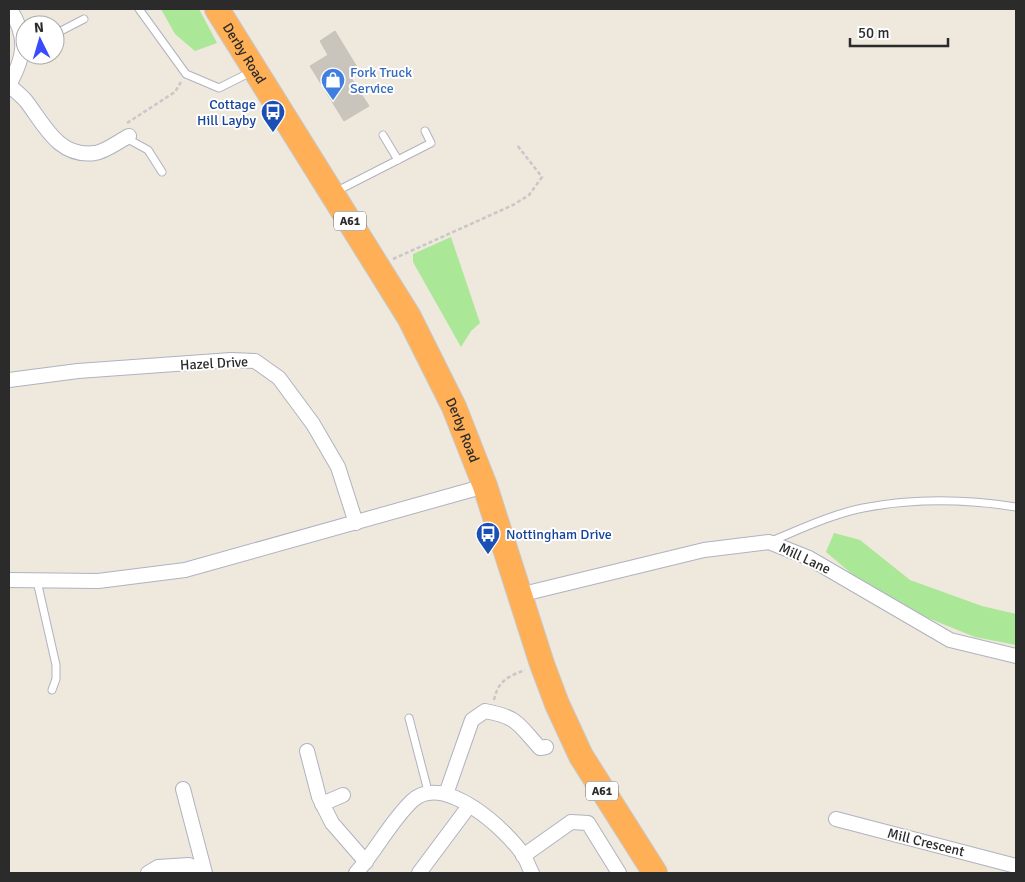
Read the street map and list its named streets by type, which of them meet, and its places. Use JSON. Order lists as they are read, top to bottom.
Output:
{
  "streets": {
    "highway": ["Derby Road", "A61"],
    "street": ["Hazel Drive", "Mill Lane", "Mill Crescent"]
  },
  "crossings": [
    ["Derby Road", "Mill Lane"]
  ],
  "places": {
    "shop": ["Fork Truck Service"],
    "bus stop": ["Cottage Hill Layby", "Nottingham Drive"]
  },
  "scale_bar": "50 m",
  "north": "top"
}
